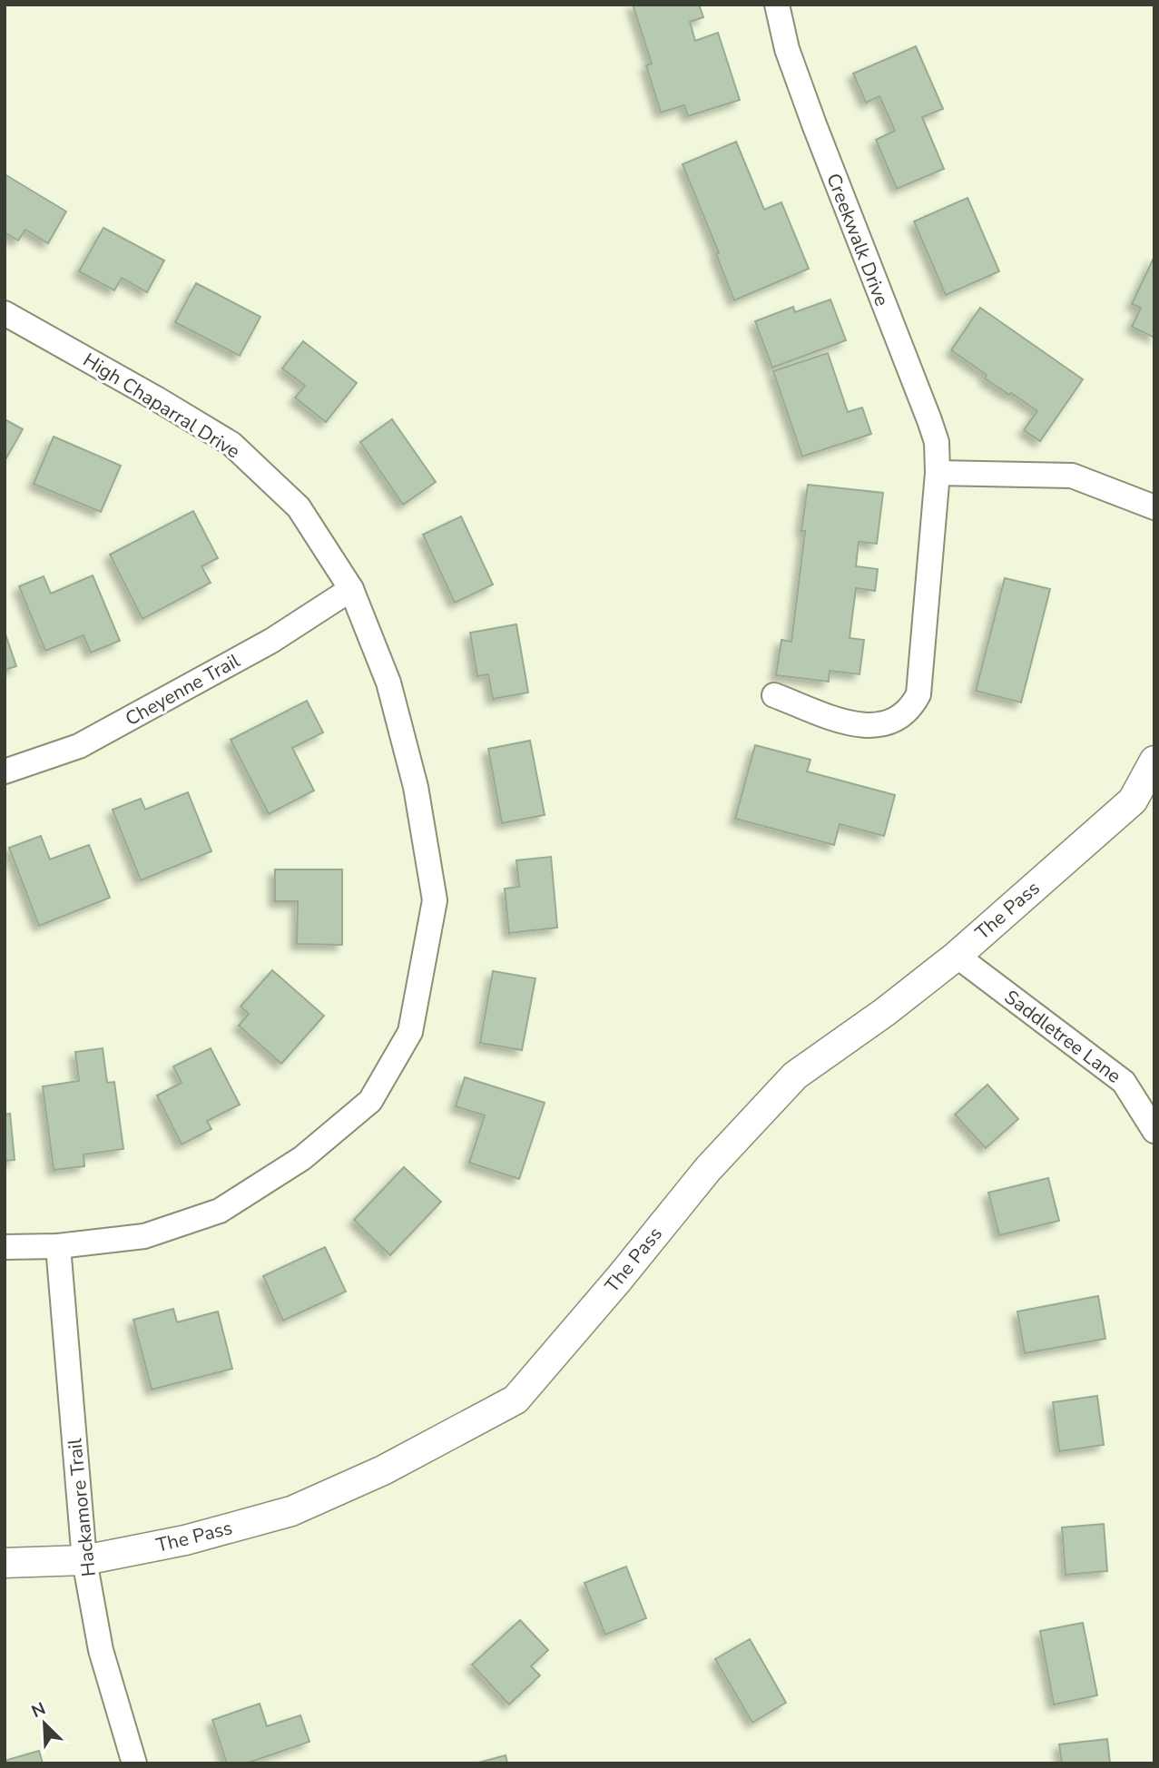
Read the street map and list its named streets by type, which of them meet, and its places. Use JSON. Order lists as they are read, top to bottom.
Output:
{
  "streets": {
    "street": [
      "Creekwalk Drive",
      "High Chaparral Drive",
      "Cheyenne Trail",
      "The Pass",
      "Saddletree Lane",
      "Hackamore Trail"
    ]
  },
  "crossings": [
    ["High Chaparral Drive", "Cheyenne Trail"],
    ["High Chaparral Drive", "Hackamore Trail"],
    ["The Pass", "Saddletree Lane"],
    ["The Pass", "Hackamore Trail"]
  ],
  "north": "top left"
}
